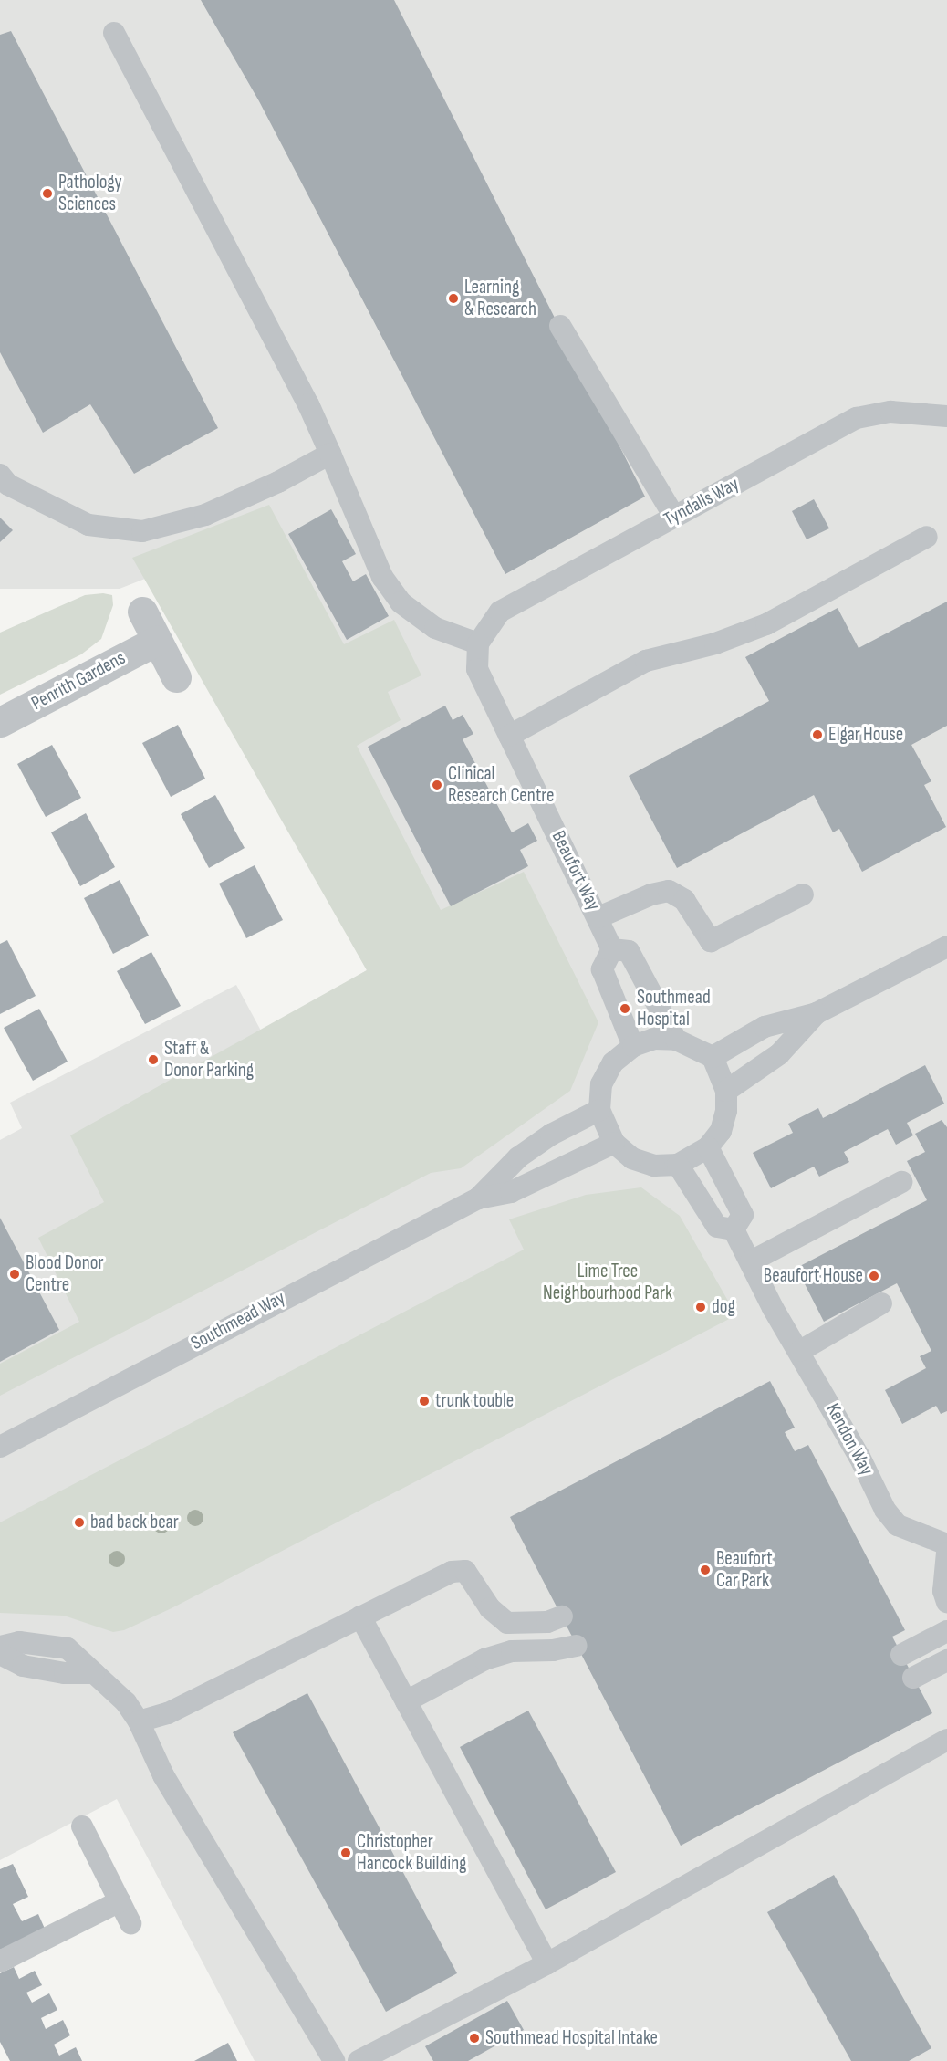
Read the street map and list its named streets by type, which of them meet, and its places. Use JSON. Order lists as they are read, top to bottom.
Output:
{
  "streets": {
    "street": ["Penrith Gardens"],
    "lane": [
      "Tyndalls Way",
      "Beaufort Way",
      "Southmead Way",
      "Kendon Way"
    ]
  },
  "crossings": [
    ["Tyndalls Way", "Beaufort Way"]
  ],
  "parks": ["Lime Tree Neighbourhood Park"],
  "places": [
    "Pathology Sciences",
    "Learning & Research",
    "Elgar House",
    "Clinical Research Centre",
    "Southmead Hospital",
    "Staff & Donor Parking",
    "Blood Donor Centre",
    "Beaufort House",
    "dog",
    "trunk touble",
    "bad back bear",
    "Beaufort Car Park",
    "Christopher Hancock Building",
    "Southmead Hospital Intake"
  ]
}
